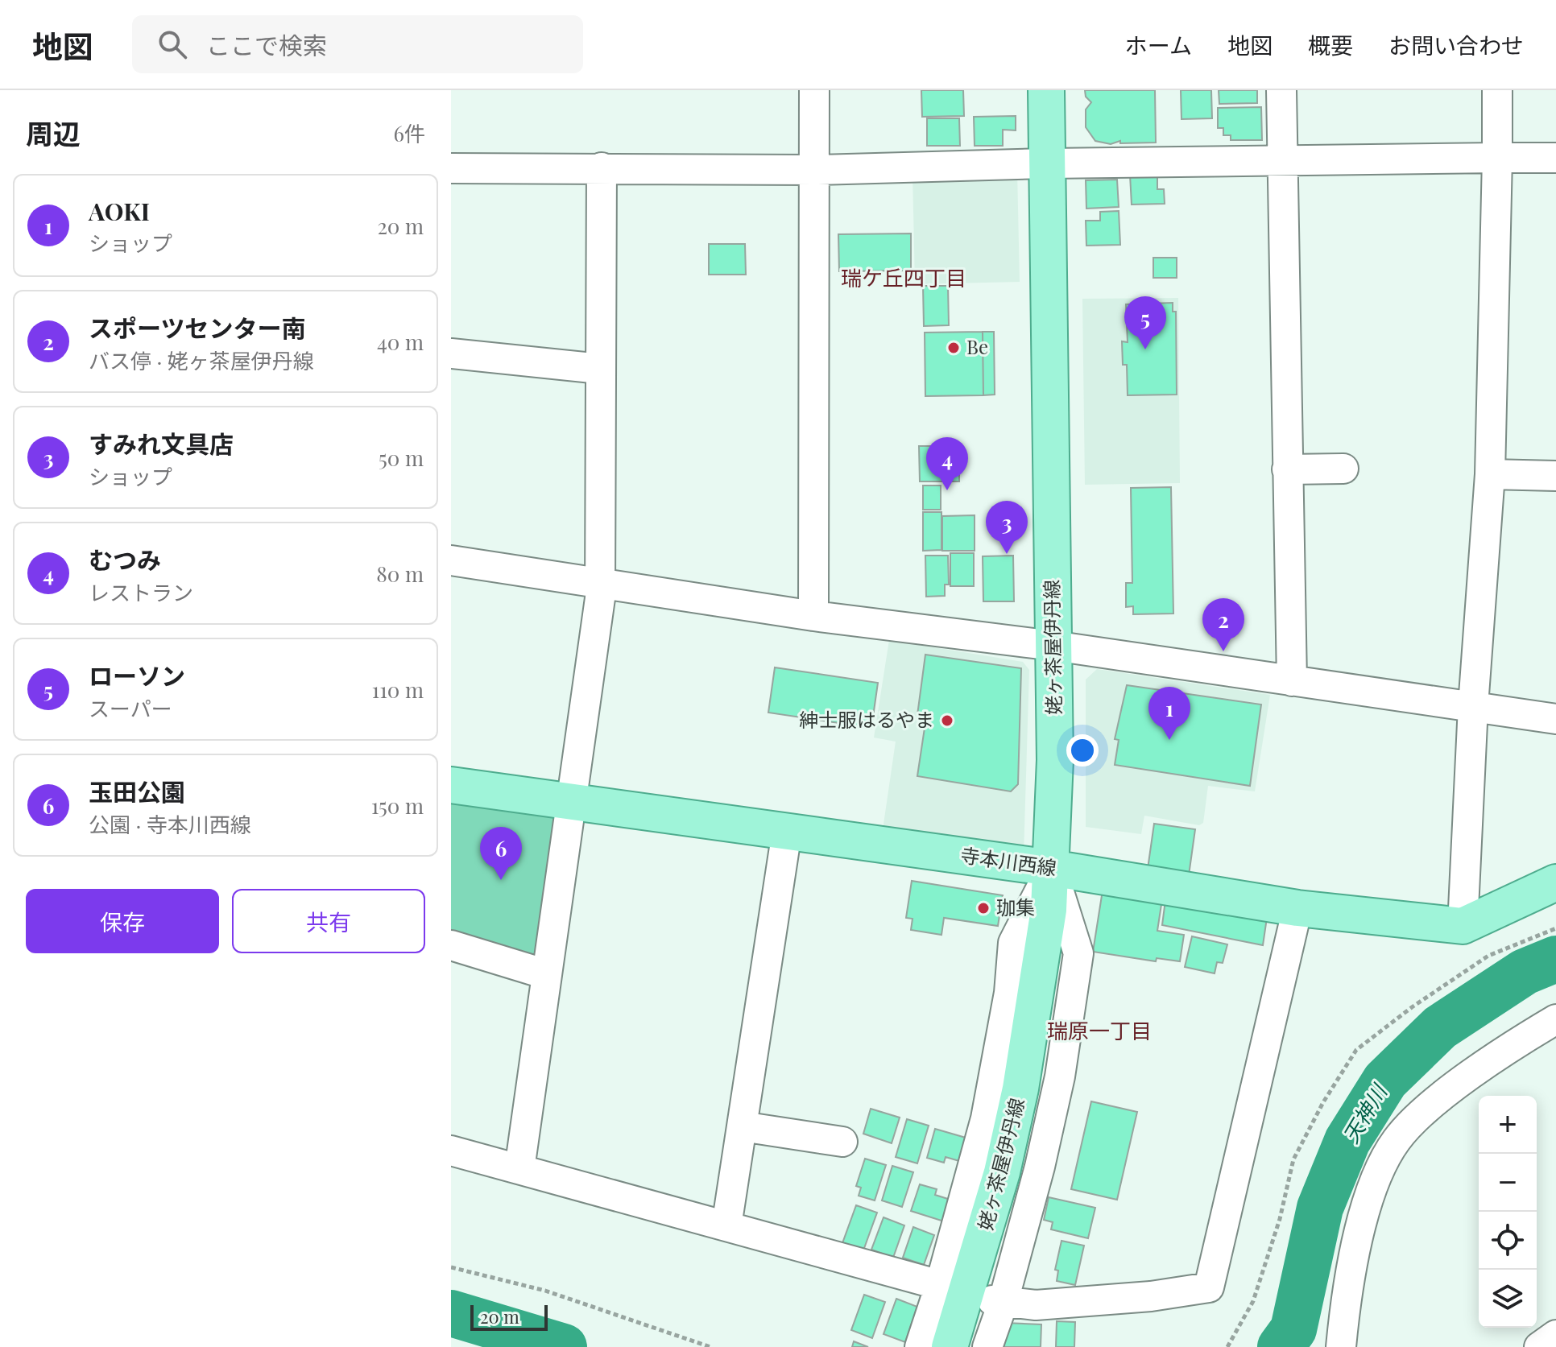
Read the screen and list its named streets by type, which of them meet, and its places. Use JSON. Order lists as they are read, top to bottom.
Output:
{
  "streets": {
    "main road": ["姥ヶ茶屋伊丹線", "寺本川西線"]
  },
  "crossings": [
    ["姥ヶ茶屋伊丹線", "寺本川西線"]
  ],
  "districts": ["瑞ケ丘四丁目", "瑞原一丁目"],
  "water": ["天神川"],
  "places": ["Be", "紳士服はるやま", "珈集"],
  "scale_bar": "20 m",
  "page": {
    "header": "地図",
    "search": "ここで検索",
    "nav": [
      "ホーム",
      "地図",
      "概要",
      "お問い合わせ"
    ],
    "heading": ["周辺", "6件"],
    "list": [
      {
        "mark": "1",
        "name": "AOKI",
        "note": "ショップ",
        "value": "20 m"
      },
      {
        "mark": "2",
        "name": "スポーツセンター南",
        "note": "バス停 · 姥ヶ茶屋伊丹線",
        "value": "40 m"
      },
      {
        "mark": "3",
        "name": "すみれ文具店",
        "note": "ショップ",
        "value": "50 m"
      },
      {
        "mark": "4",
        "name": "むつみ",
        "note": "レストラン",
        "value": "80 m"
      },
      {
        "mark": "5",
        "name": "ローソン",
        "note": "スーパー",
        "value": "110 m"
      },
      {
        "mark": "6",
        "name": "玉田公園",
        "note": "公園 · 寺本川西線",
        "value": "150 m"
      }
    ],
    "pins": [
      "5",
      "4",
      "3",
      "2",
      "1",
      "6"
    ],
    "buttons": ["保存", "共有"],
    "map_buttons": ["+", "−"],
    "scale": "20 m"
  }
}
